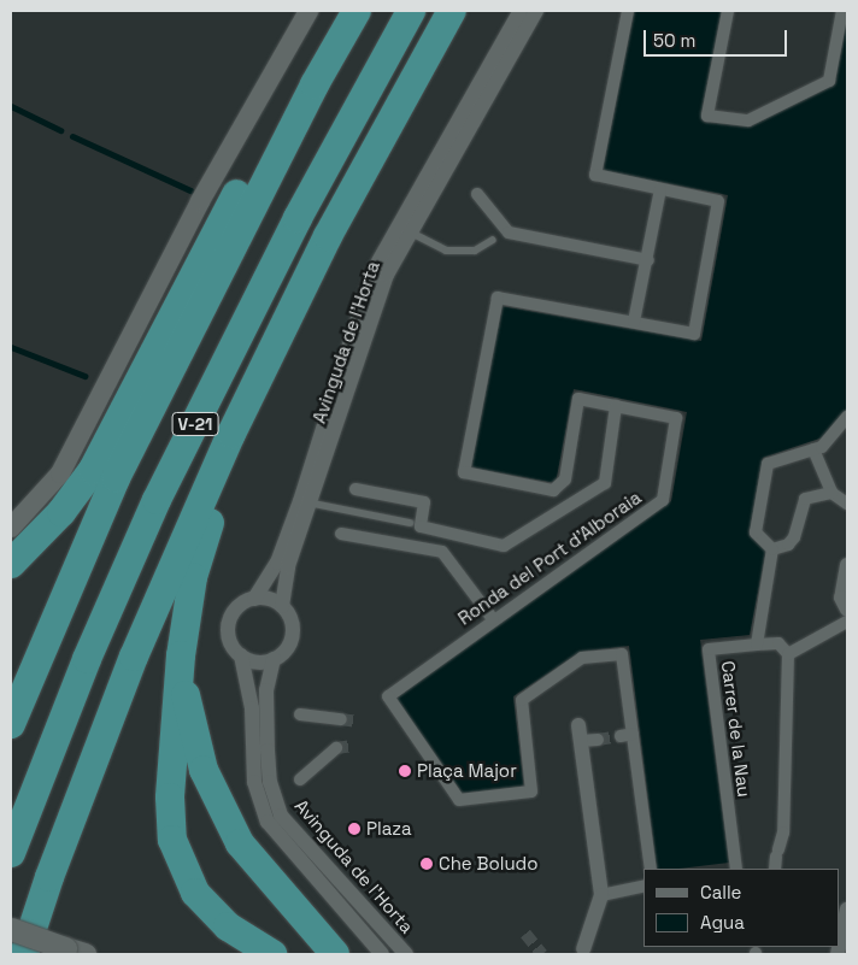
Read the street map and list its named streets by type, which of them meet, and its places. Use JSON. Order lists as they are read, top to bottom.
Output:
{
  "streets": {
    "highway": ["V-21"],
    "street": ["Avinguda de l'Horta", "Ronda del Port d'Alboraia", "Carrer de la Nau"]
  },
  "places": ["Plaça Major", "Plaza", "Che Boludo"],
  "legend": ["Calle", "Agua"],
  "scale_bar": "50 m"
}
